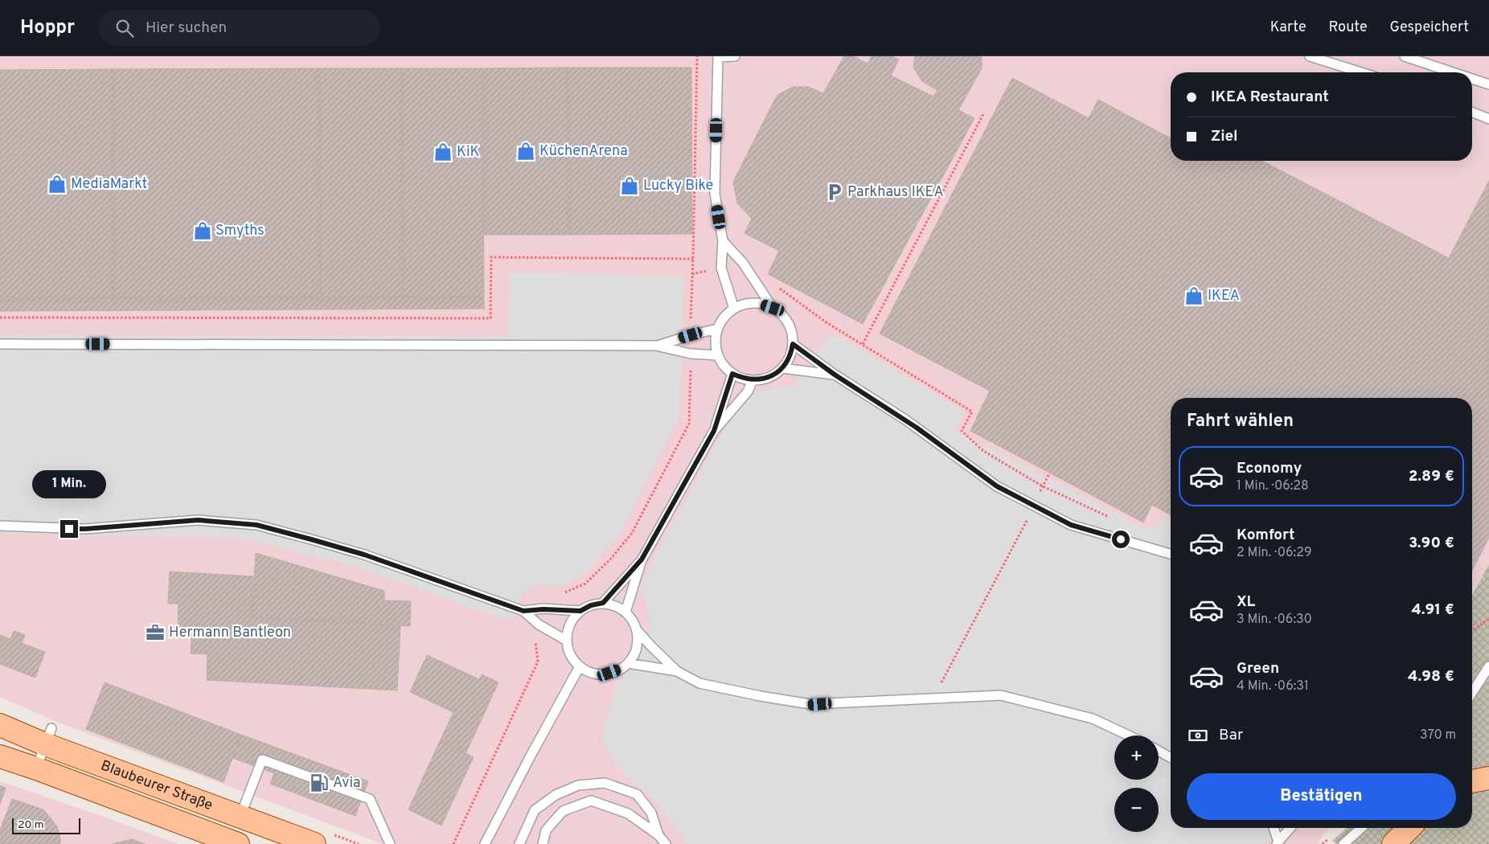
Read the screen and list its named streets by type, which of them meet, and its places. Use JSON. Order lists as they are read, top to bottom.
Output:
{
  "streets": {
    "main road": ["Blaubeurer Straße"]
  },
  "places": {
    "shop": [
      "KüchenArena",
      "KiK",
      "MediaMarkt",
      "Lucky Bike",
      "Smyths",
      "IKEA"
    ],
    "parking": ["Parkhaus IKEA"],
    "office": ["Hermann Bantleon"],
    "fuel station": ["Avia"]
  },
  "scale_bar": "20 m",
  "page": {
    "header": "Hoppr",
    "search": "Hier suchen",
    "nav": ["Karte", "Route", "Gespeichert"],
    "banner": ["IKEA Restaurant", "Ziel"],
    "heading": "Fahrt wählen",
    "list": [
      {
        "name": "Economy",
        "note": "1 Min. · 06:28",
        "value": "2.89 €"
      },
      {
        "name": "Komfort",
        "note": "2 Min. · 06:29",
        "value": "3.90 €"
      },
      {
        "name": "XL",
        "note": "3 Min. · 06:30",
        "value": "4.91 €"
      },
      {
        "name": "Green",
        "note": "4 Min. · 06:31",
        "value": "4.98 €"
      }
    ],
    "bubble": "1 Min.",
    "pay": ["Bar", "370 m"],
    "map_buttons": ["+", "−"],
    "buttons": "Bestätigen",
    "scale": "20 m"
  }
}
